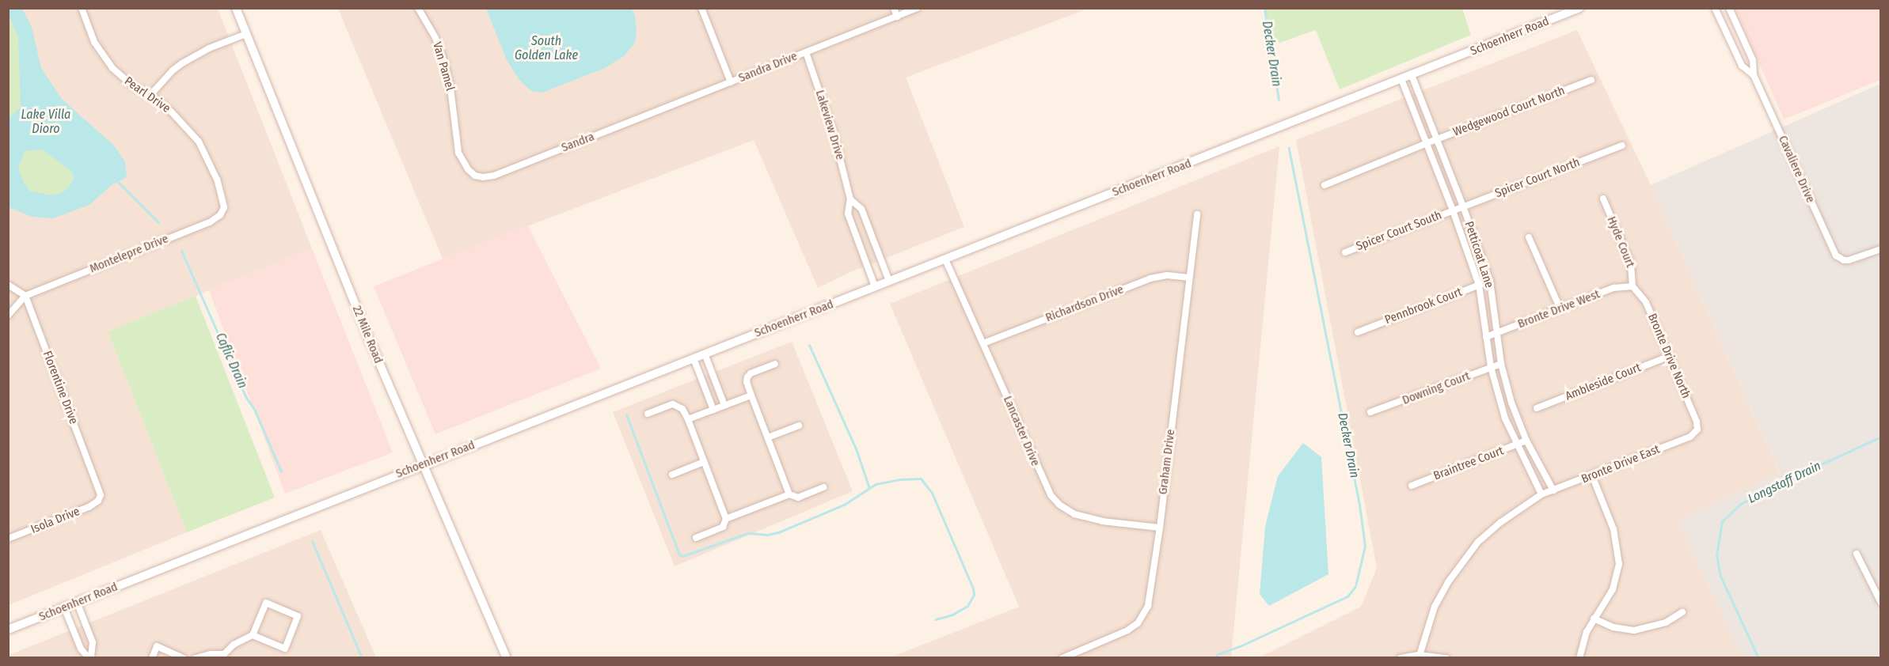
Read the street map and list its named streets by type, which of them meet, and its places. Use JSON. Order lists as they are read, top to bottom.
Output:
{
  "streets": {
    "street": [
      "Schoenherr Road",
      "Van Pamel",
      "Sandra Drive",
      "Pearl Drive",
      "Wedgewood Court North",
      "Lakeview Drive",
      "Sandra",
      "Cavaliere Drive",
      "Spicer Court North",
      "Spicer Court South",
      "Hyde Court",
      "Montelepre Drive",
      "Petticoat Lane",
      "Richardson Drive",
      "Pennbrook Court",
      "Bronte Drive West",
      "22 Mile Road",
      "Bronte Drive North",
      "Ambleside Court",
      "Florentine Drive",
      "Downing Court",
      "Lancaster Drive",
      "Graham Drive",
      "Braintree Court",
      "Bronte Drive East",
      "Isola Drive"
    ]
  },
  "crossings": [
    ["Schoenherr Road", "Lakeview Drive"],
    ["Schoenherr Road", "Petticoat Lane"],
    ["Schoenherr Road", "22 Mile Road"],
    ["Schoenherr Road", "Lancaster Drive"],
    ["Van Pamel", "Sandra"],
    ["Sandra Drive", "Lakeview Drive"],
    ["Sandra Drive", "Sandra"],
    ["Pearl Drive", "Montelepre Drive"],
    ["Wedgewood Court North", "Petticoat Lane"],
    ["Spicer Court North", "Spicer Court South"],
    ["Spicer Court North", "Petticoat Lane"],
    ["Spicer Court South", "Petticoat Lane"],
    ["Hyde Court", "Bronte Drive West"],
    ["Hyde Court", "Bronte Drive North"],
    ["Montelepre Drive", "Florentine Drive"],
    ["Petticoat Lane", "Pennbrook Court"],
    ["Petticoat Lane", "Bronte Drive West"],
    ["Petticoat Lane", "Downing Court"],
    ["Petticoat Lane", "Braintree Court"],
    ["Petticoat Lane", "Bronte Drive East"],
    ["Richardson Drive", "Lancaster Drive"],
    ["Richardson Drive", "Graham Drive"],
    ["Bronte Drive West", "Bronte Drive North"],
    ["Bronte Drive North", "Ambleside Court"],
    ["Bronte Drive North", "Bronte Drive East"],
    ["Florentine Drive", "Isola Drive"],
    ["Lancaster Drive", "Graham Drive"]
  ],
  "water": [
    "South Golden Lake",
    "Decker Drain",
    "Lake Villa Dioro",
    "Caflic Drain",
    "Longstaff Drain"
  ]
}
